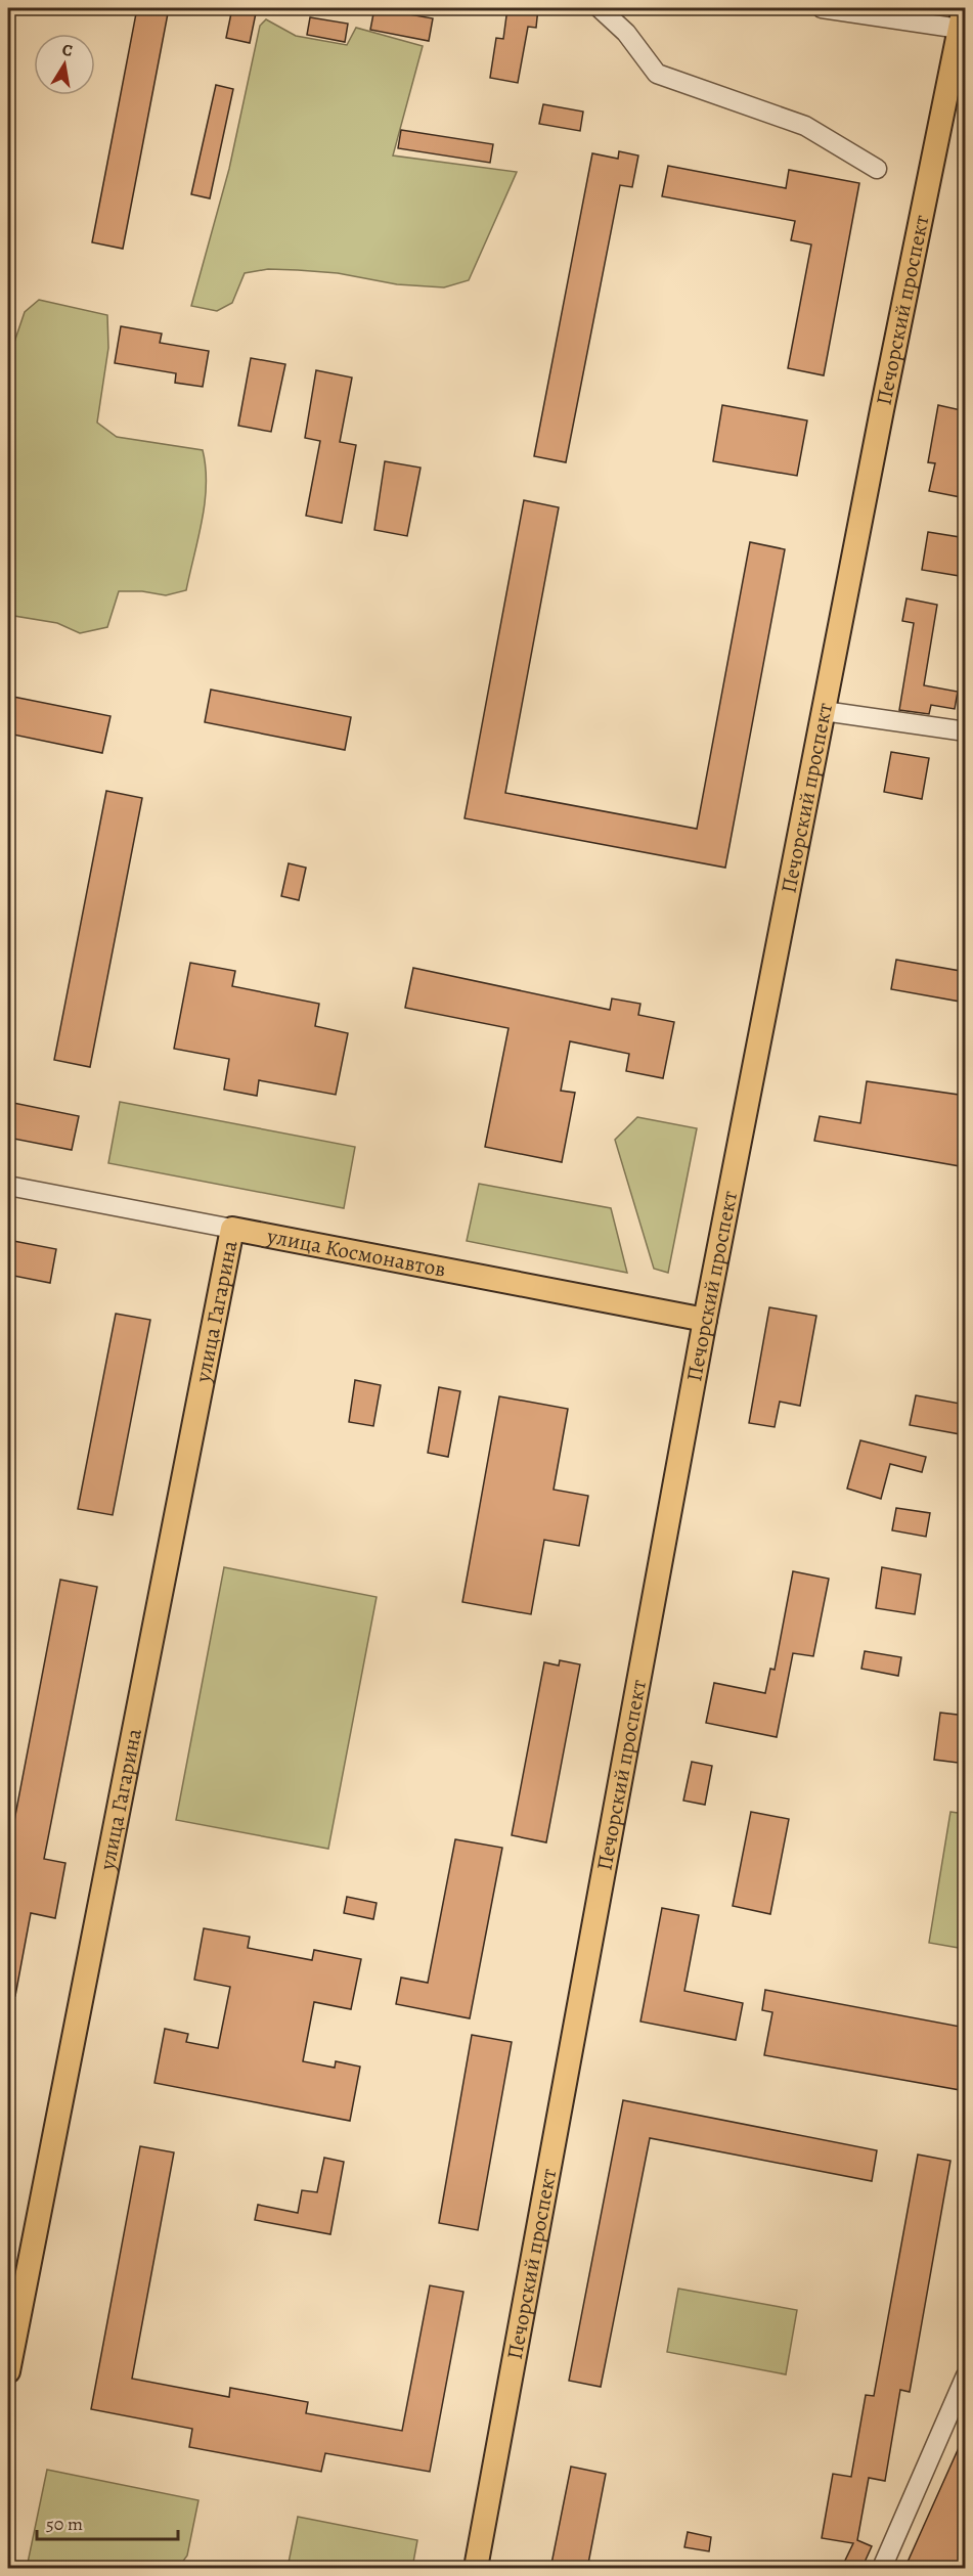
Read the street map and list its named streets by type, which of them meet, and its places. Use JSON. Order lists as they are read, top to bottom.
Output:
{
  "streets": {
    "main road": ["Печорский проспект", "улица Космонавтов", "улица Гагарина"]
  },
  "crossings": [
    ["Печорский проспект", "улица Космонавтов"],
    ["улица Космонавтов", "улица Гагарина"]
  ],
  "scale_bar": "50 m",
  "north": "top"
}
